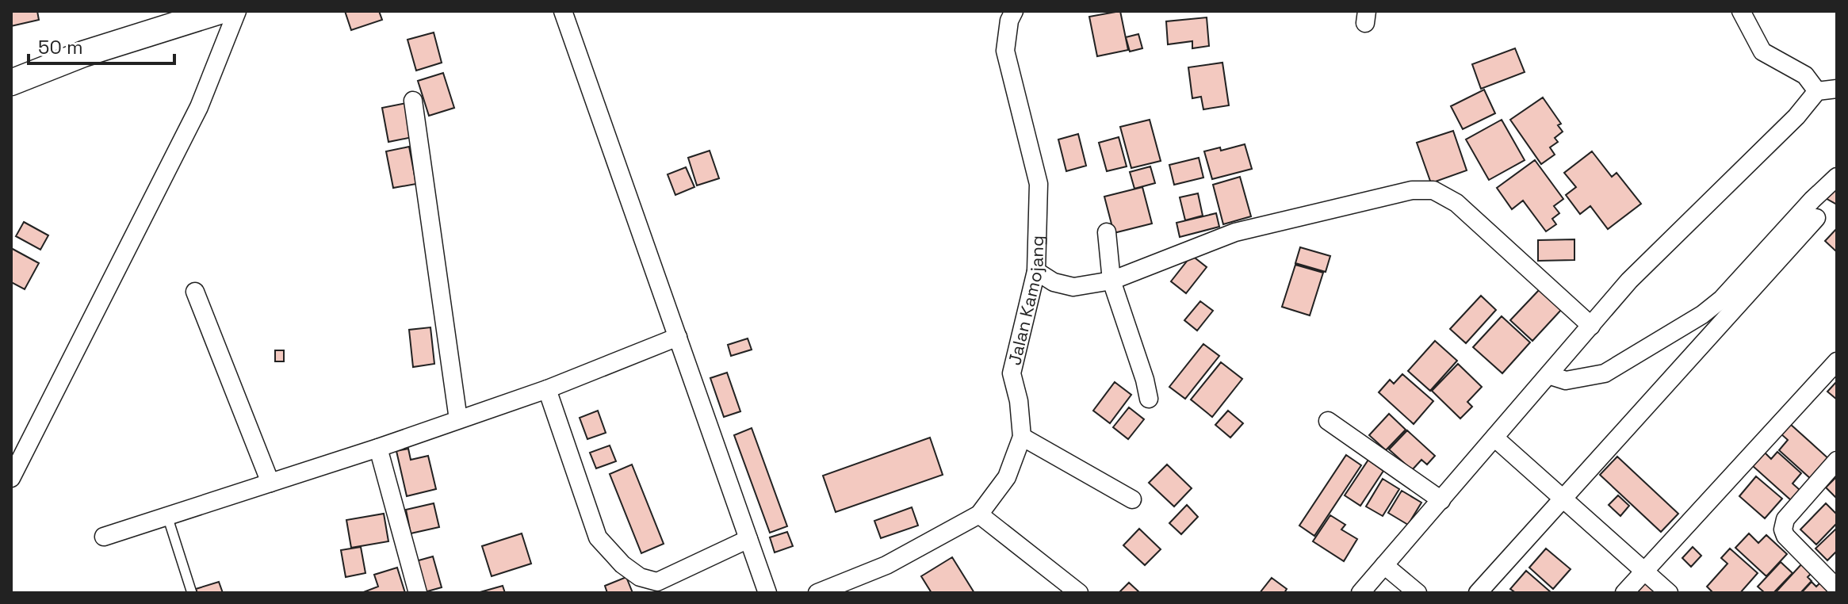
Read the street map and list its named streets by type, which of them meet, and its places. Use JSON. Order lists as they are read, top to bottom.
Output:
{
  "streets": {
    "street": ["Jalan Kamojang"]
  },
  "scale_bar": "50 m"
}
